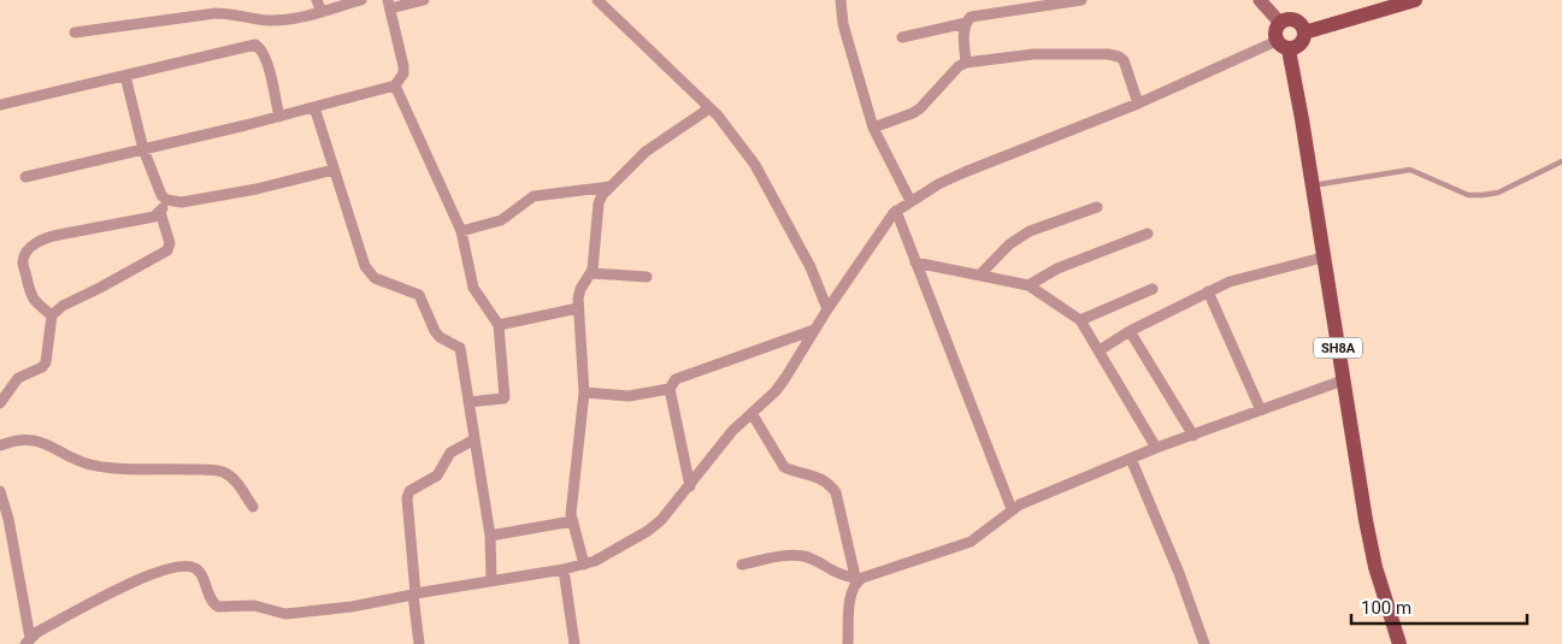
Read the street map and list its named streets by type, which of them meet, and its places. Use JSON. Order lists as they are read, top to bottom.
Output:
{
  "streets": {
    "main road": ["SH8A"]
  },
  "scale_bar": "100 m"
}
